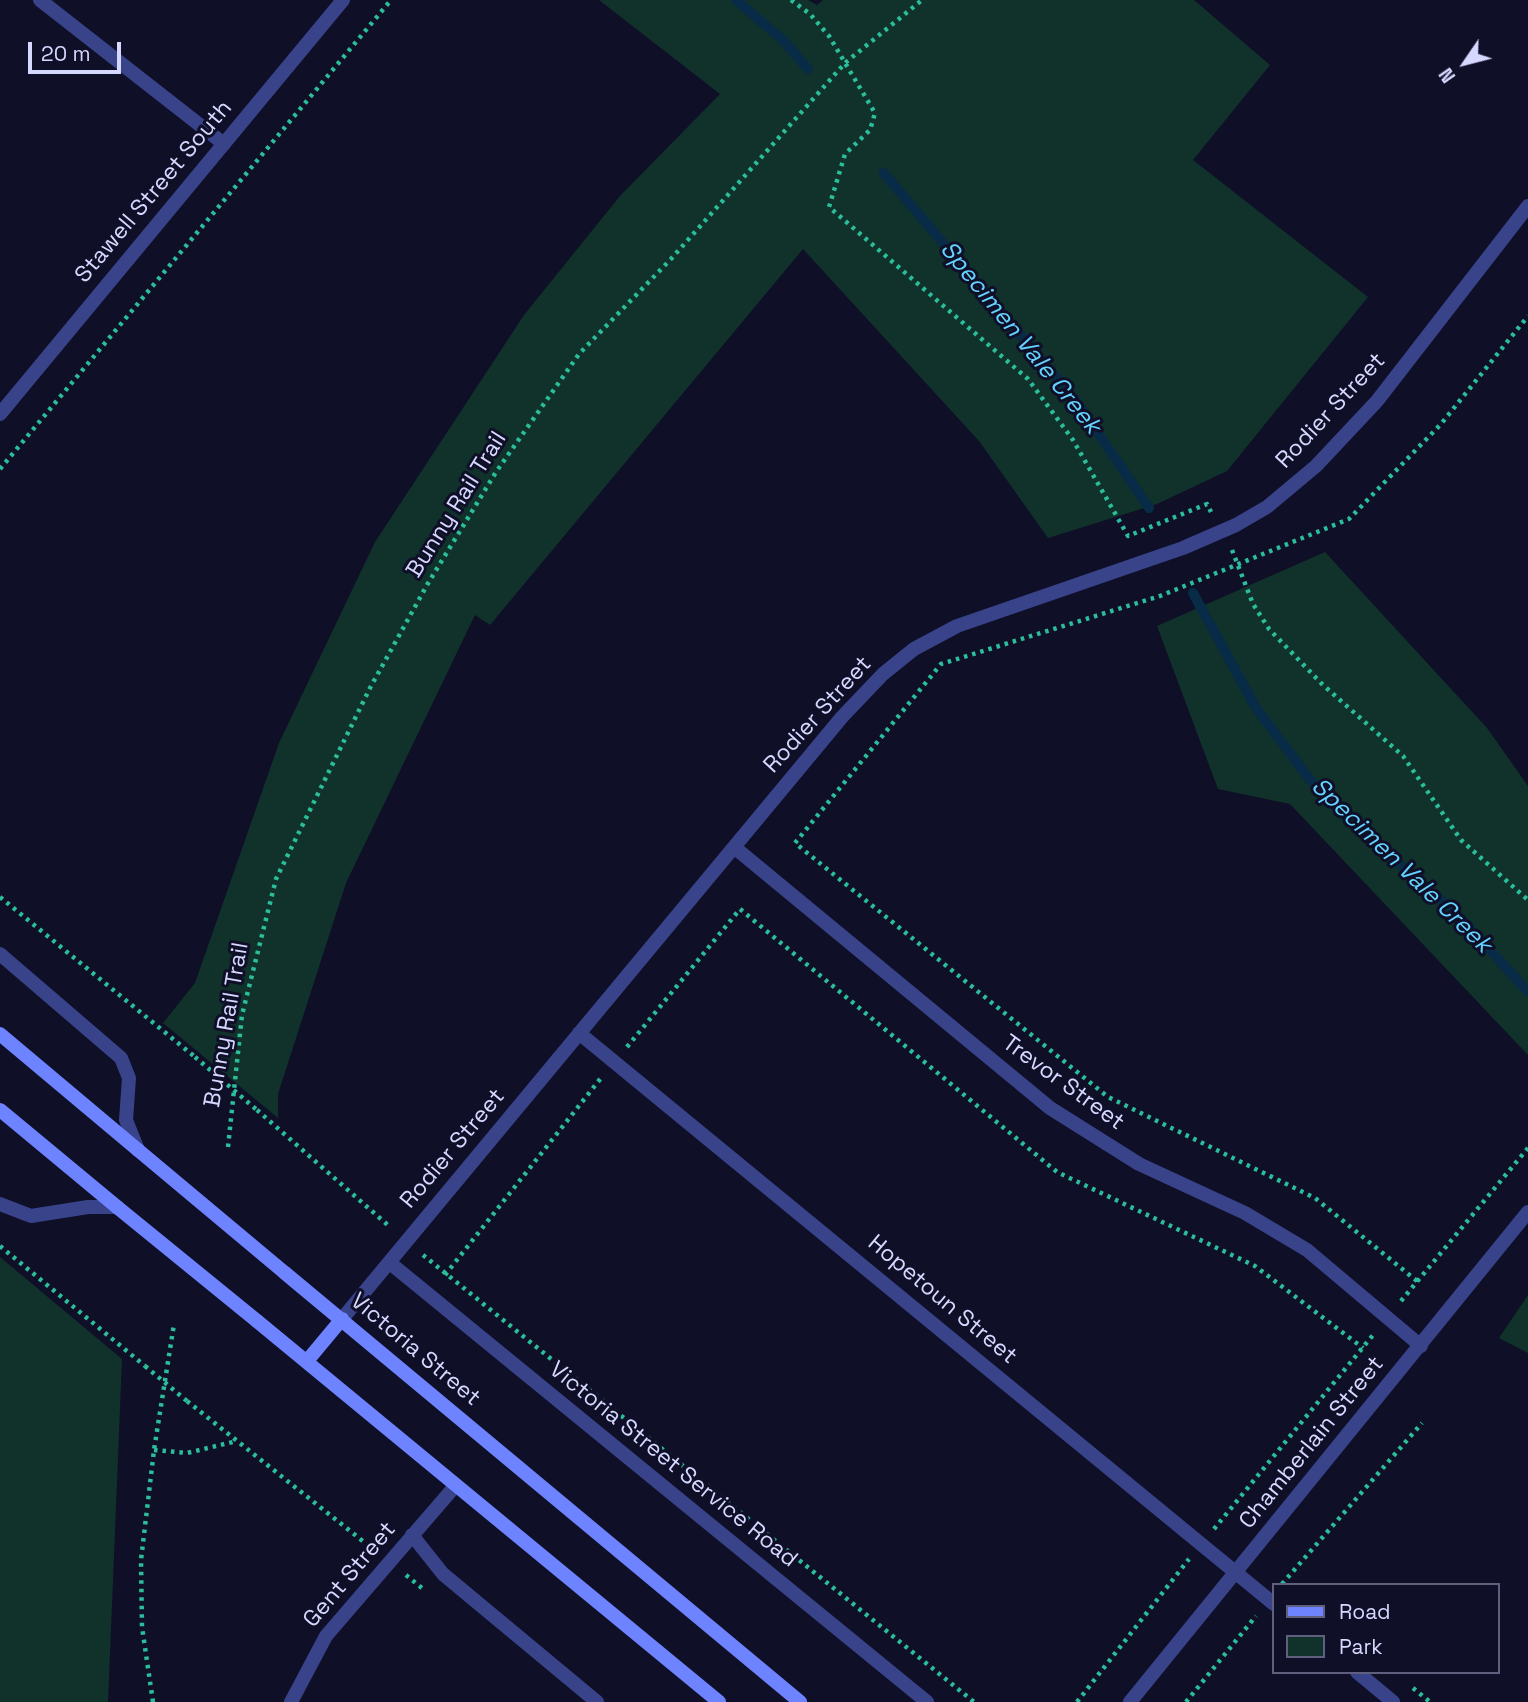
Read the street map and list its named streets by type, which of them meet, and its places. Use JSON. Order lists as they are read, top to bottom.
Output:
{
  "streets": {
    "main road": ["Victoria Street"],
    "street": [
      "Stawell Street South",
      "Rodier Street",
      "Trevor Street",
      "Hopetoun Street",
      "Chamberlain Street",
      "Victoria Street Service Road",
      "Gent Street"
    ],
    "path": ["Bunny Rail Trail"]
  },
  "crossings": [
    ["Rodier Street", "Trevor Street"],
    ["Rodier Street", "Hopetoun Street"],
    ["Rodier Street", "Victoria Street"],
    ["Rodier Street", "Victoria Street Service Road"],
    ["Trevor Street", "Chamberlain Street"],
    ["Hopetoun Street", "Chamberlain Street"]
  ],
  "water": ["Specimen Vale Creek"],
  "legend": ["Road", "Park"],
  "scale_bar": "20 m",
  "north": "bottom left"
}
